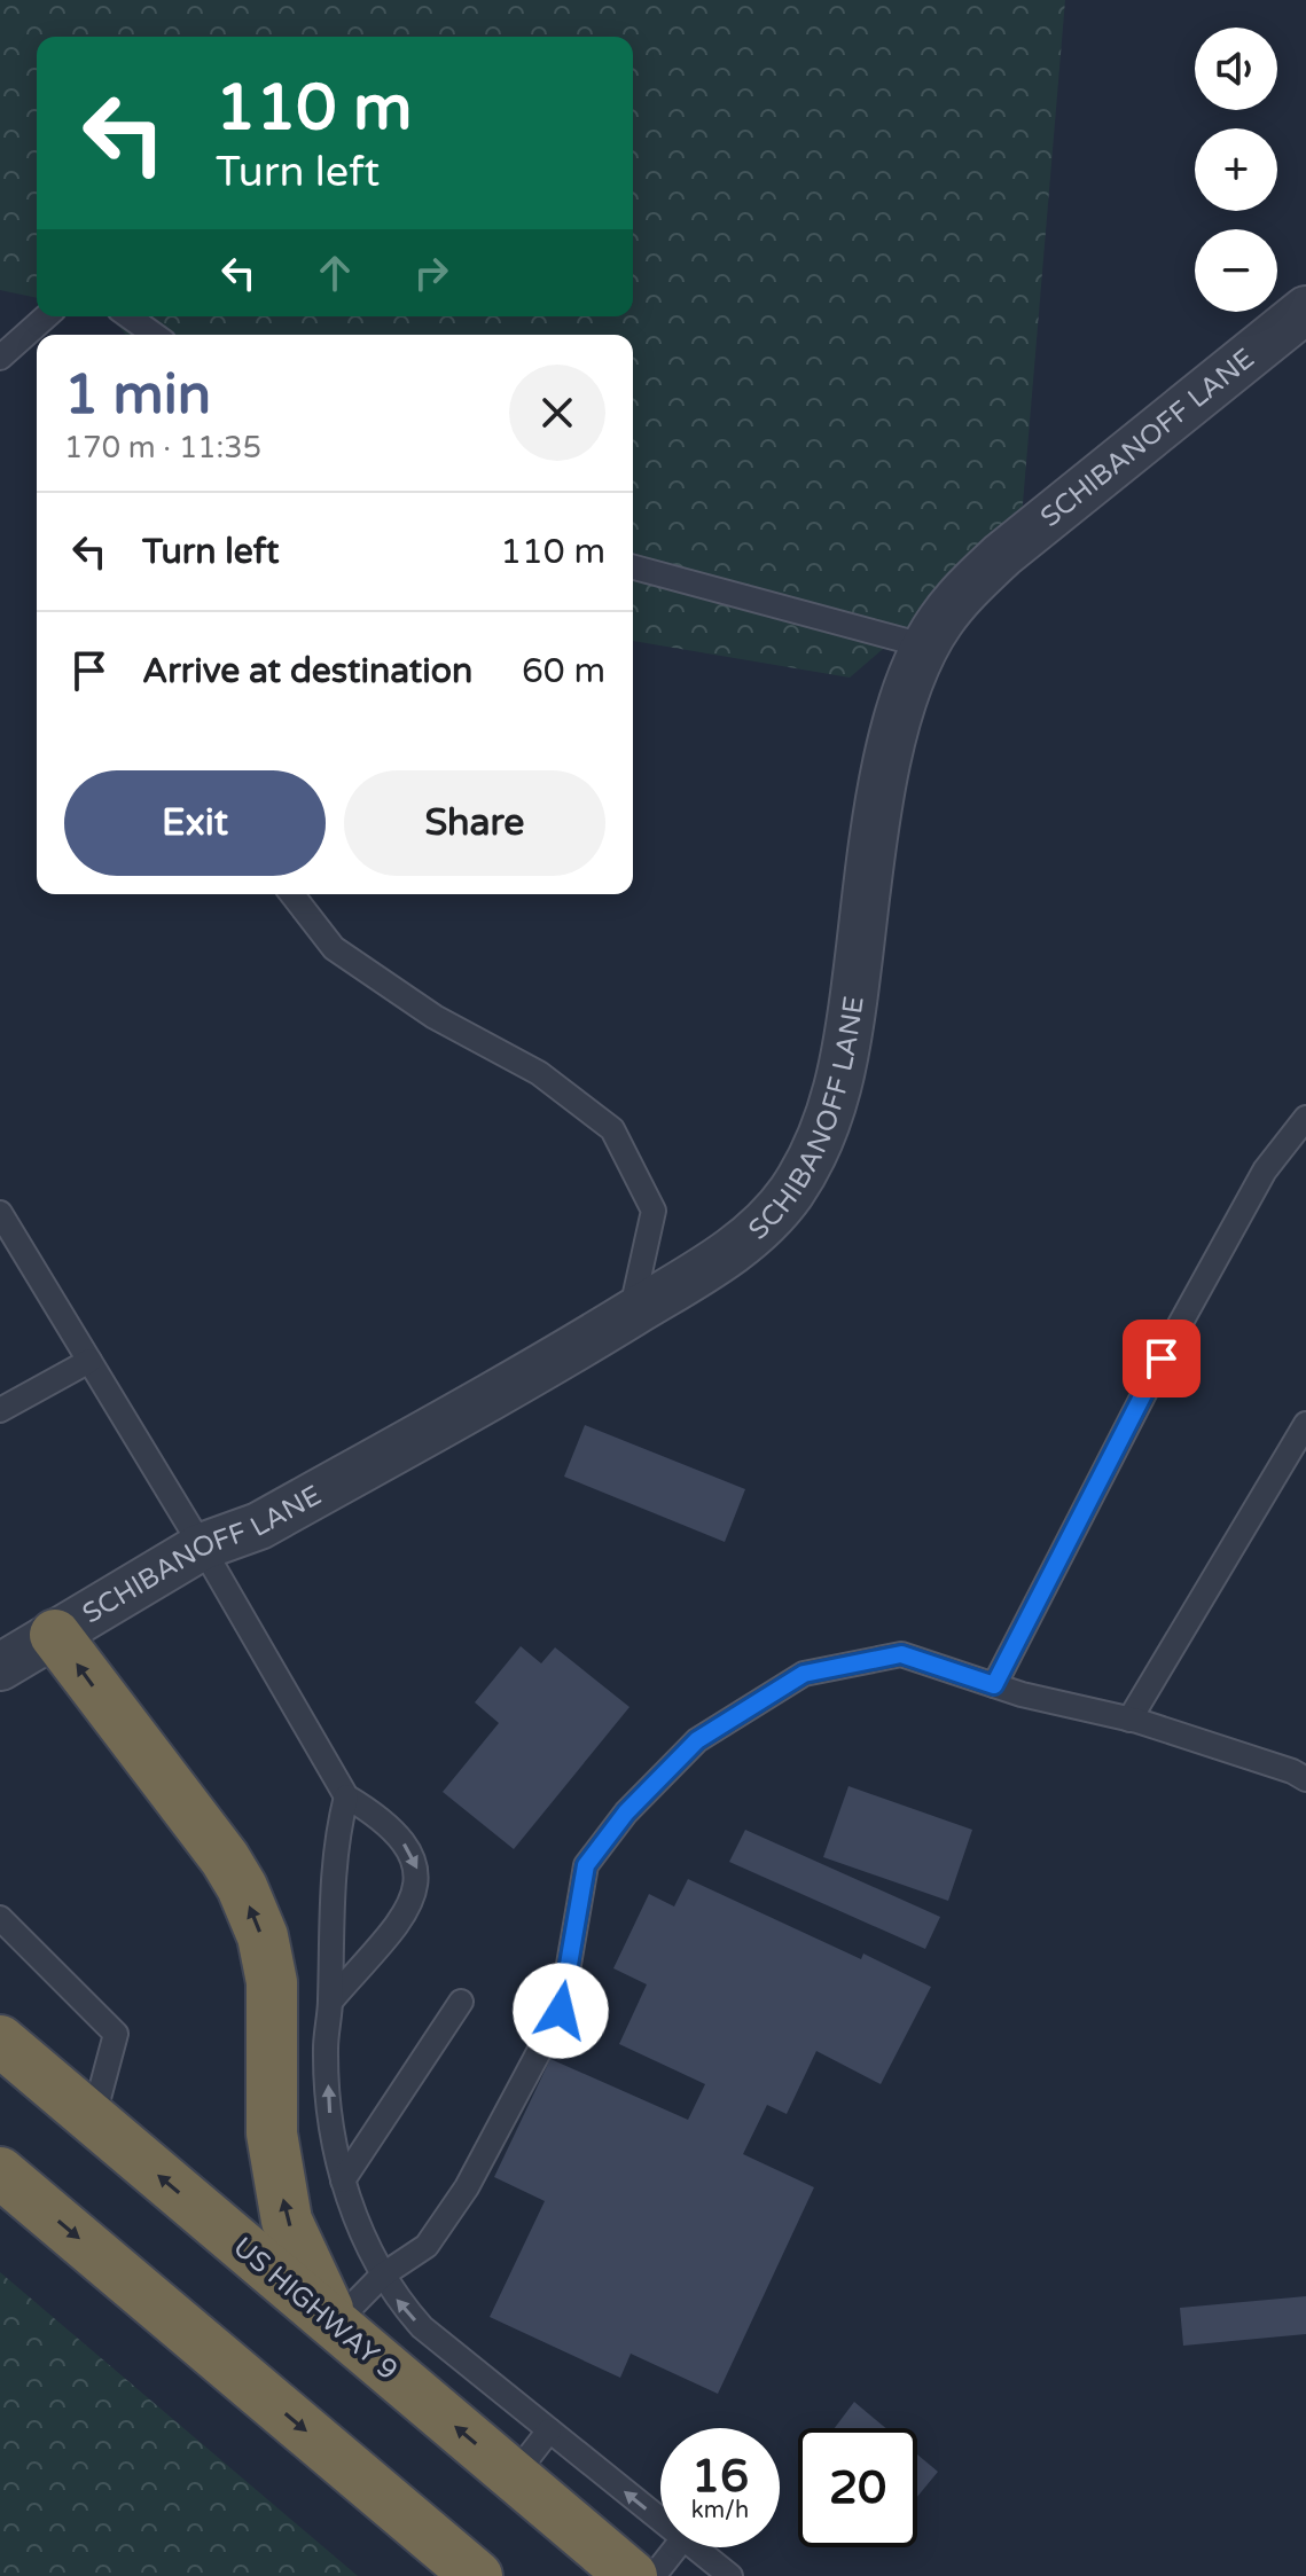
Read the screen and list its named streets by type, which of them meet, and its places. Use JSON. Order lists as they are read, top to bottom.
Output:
{
  "streets": {
    "highway": ["US HIGHWAY 9"],
    "street": ["SCHIBANOFF LANE"]
  },
  "page": {
    "map_buttons": ["+", "−"],
    "turn": ["110 m", "Turn left"],
    "heading": ["1 min", "170 m · 11:35"],
    "list": [
      {
        "name": "Turn left",
        "value": "110 m"
      },
      {
        "name": "Arrive at destination",
        "value": "60 m"
      }
    ],
    "buttons": ["Exit", "Share"],
    "speed": "16 km/h",
    "limit": "20"
  }
}
